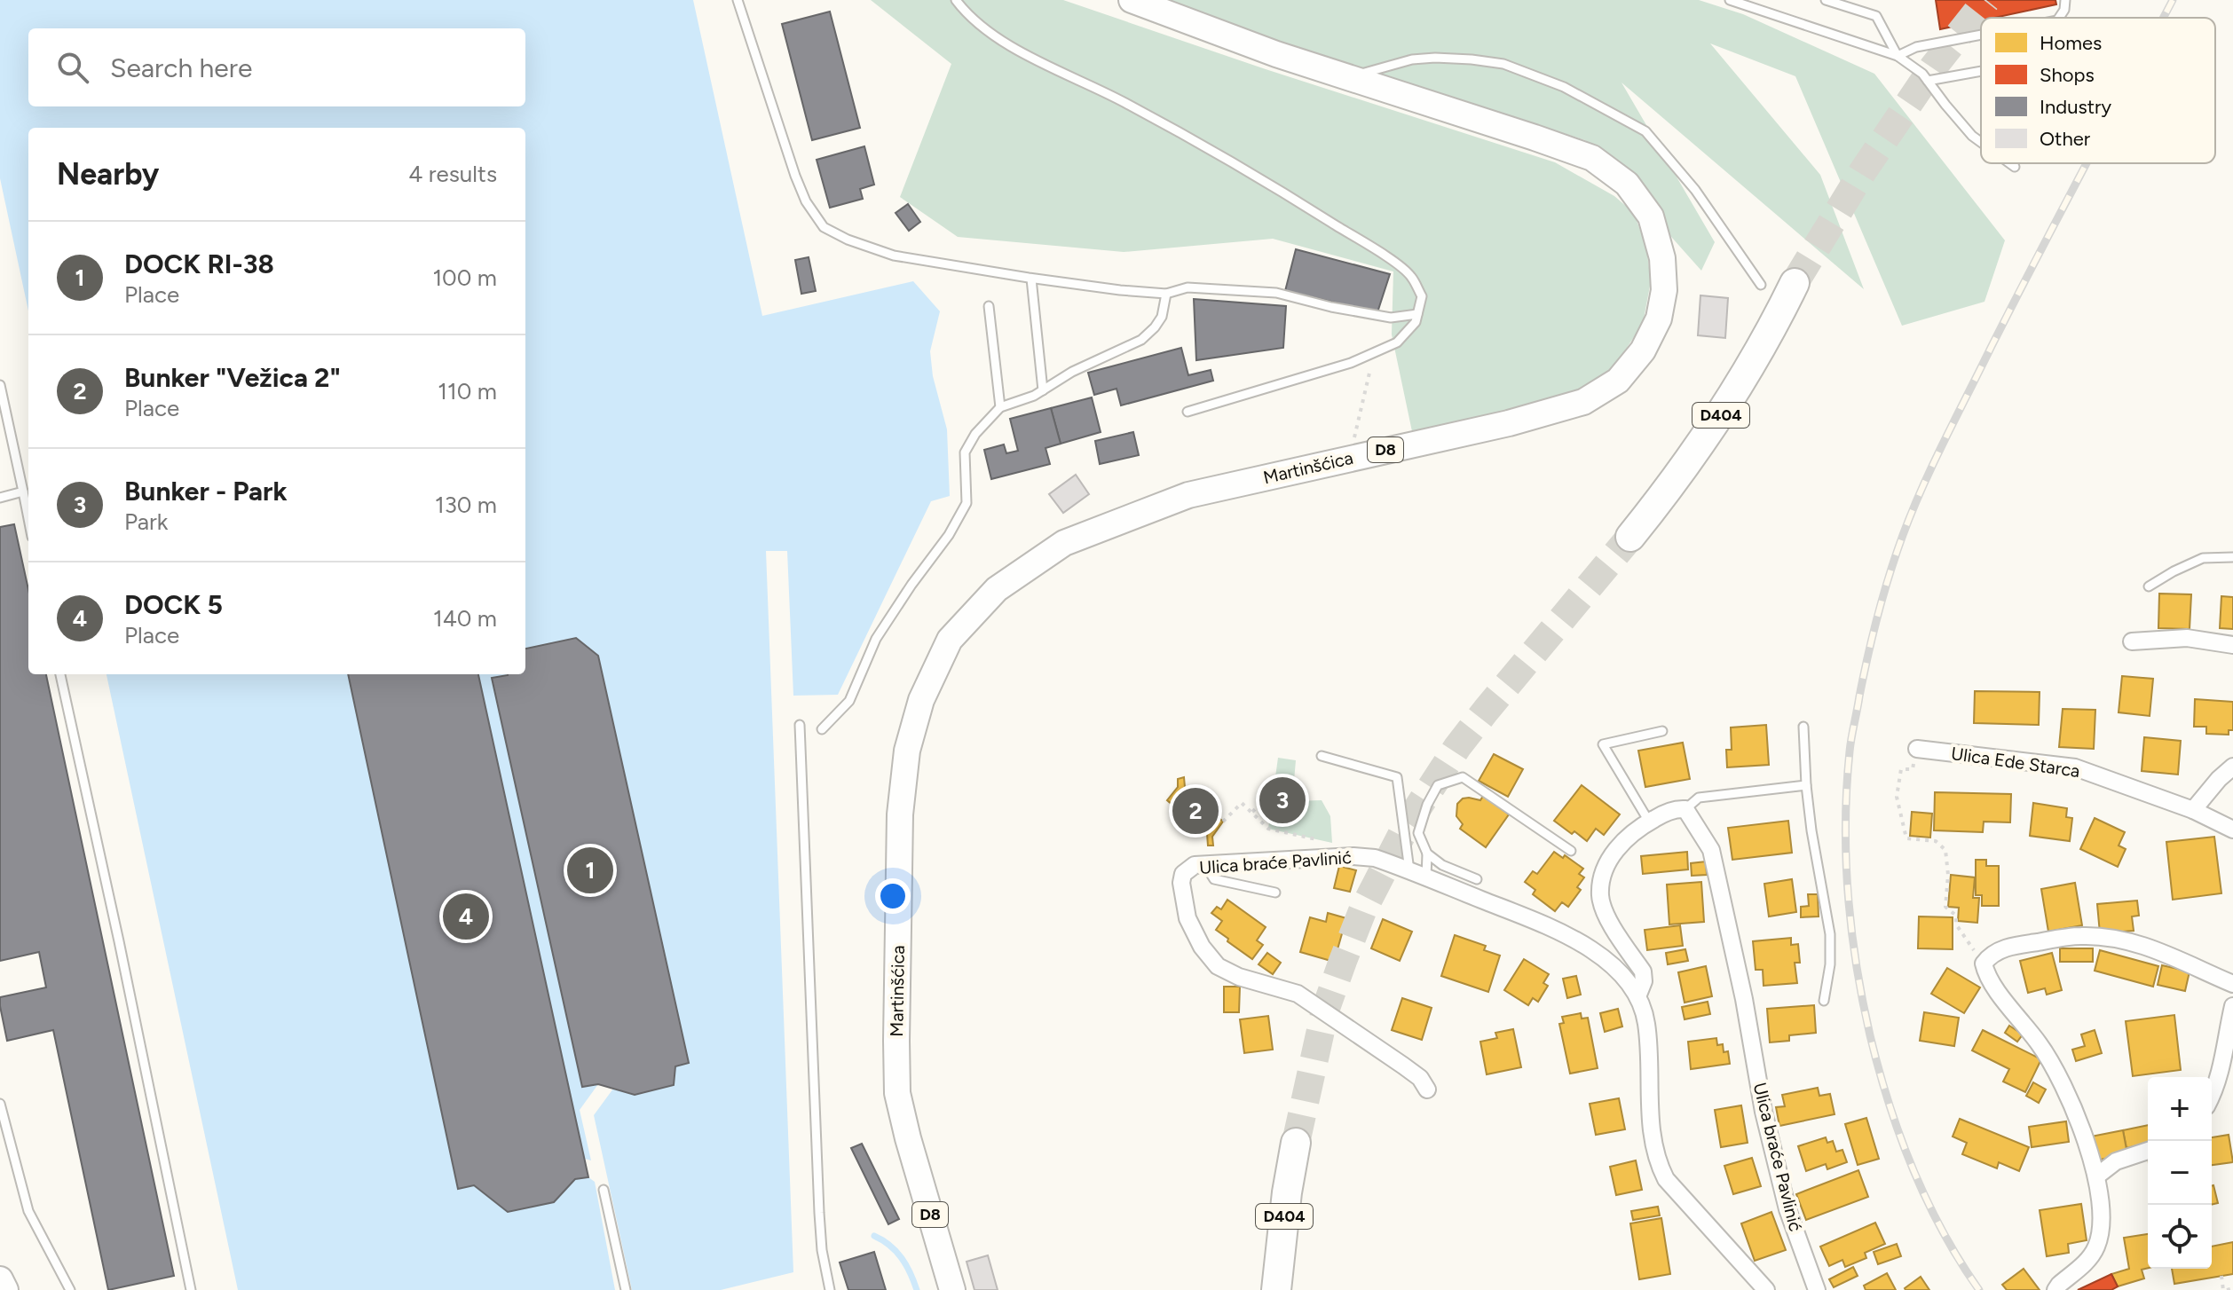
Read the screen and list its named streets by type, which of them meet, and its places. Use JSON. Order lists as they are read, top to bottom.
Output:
{
  "streets": {
    "highway": ["D404"],
    "main road": ["D8", "Martinšćica"],
    "street": ["Ulica Ede Starca", "Ulica braće Pavlinić"]
  },
  "legend": [
    "Homes",
    "Shops",
    "Industry",
    "Other"
  ],
  "page": {
    "search": "Search here",
    "heading": ["Nearby", "4 results"],
    "list": [
      {
        "mark": "1",
        "name": "DOCK RI-38",
        "note": "Place",
        "value": "100 m"
      },
      {
        "mark": "2",
        "name": "Bunker \"Vežica 2\"",
        "note": "Place",
        "value": "110 m"
      },
      {
        "mark": "3",
        "name": "Bunker - Park",
        "note": "Park",
        "value": "130 m"
      },
      {
        "mark": "4",
        "name": "DOCK 5",
        "note": "Place",
        "value": "140 m"
      }
    ],
    "pins": [
      "3",
      "2",
      "1",
      "4"
    ],
    "map_buttons": ["+", "−"]
  }
}
